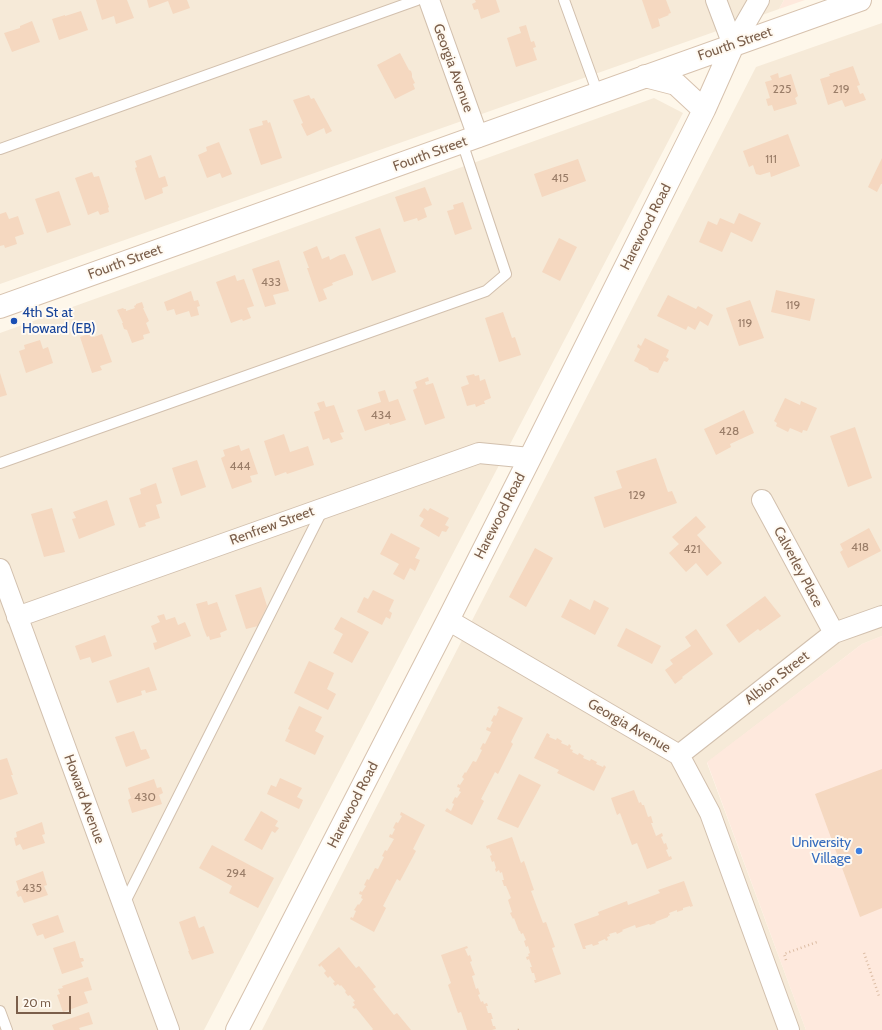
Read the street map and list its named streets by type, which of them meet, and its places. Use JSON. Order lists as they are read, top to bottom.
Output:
{
  "streets": {
    "street": [
      "Fourth Street",
      "Georgia Avenue",
      "Harewood Road",
      "Renfrew Street",
      "Calverley Place",
      "Albion Street",
      "Howard Avenue"
    ]
  },
  "crossings": [
    ["Fourth Street", "Georgia Avenue"],
    ["Fourth Street", "Harewood Road"],
    ["Georgia Avenue", "Harewood Road"],
    ["Georgia Avenue", "Albion Street"],
    ["Harewood Road", "Renfrew Street"],
    ["Renfrew Street", "Howard Avenue"],
    ["Calverley Place", "Albion Street"]
  ],
  "places": ["4th St at Howard (EB)", "University Village"],
  "house_numbers": [
    "225",
    "219",
    "111",
    "415",
    "433",
    "119",
    "119",
    "434",
    "428",
    "444",
    "129",
    "418",
    "421",
    "430",
    "294",
    "435"
  ],
  "scale_bar": "20 m"
}
